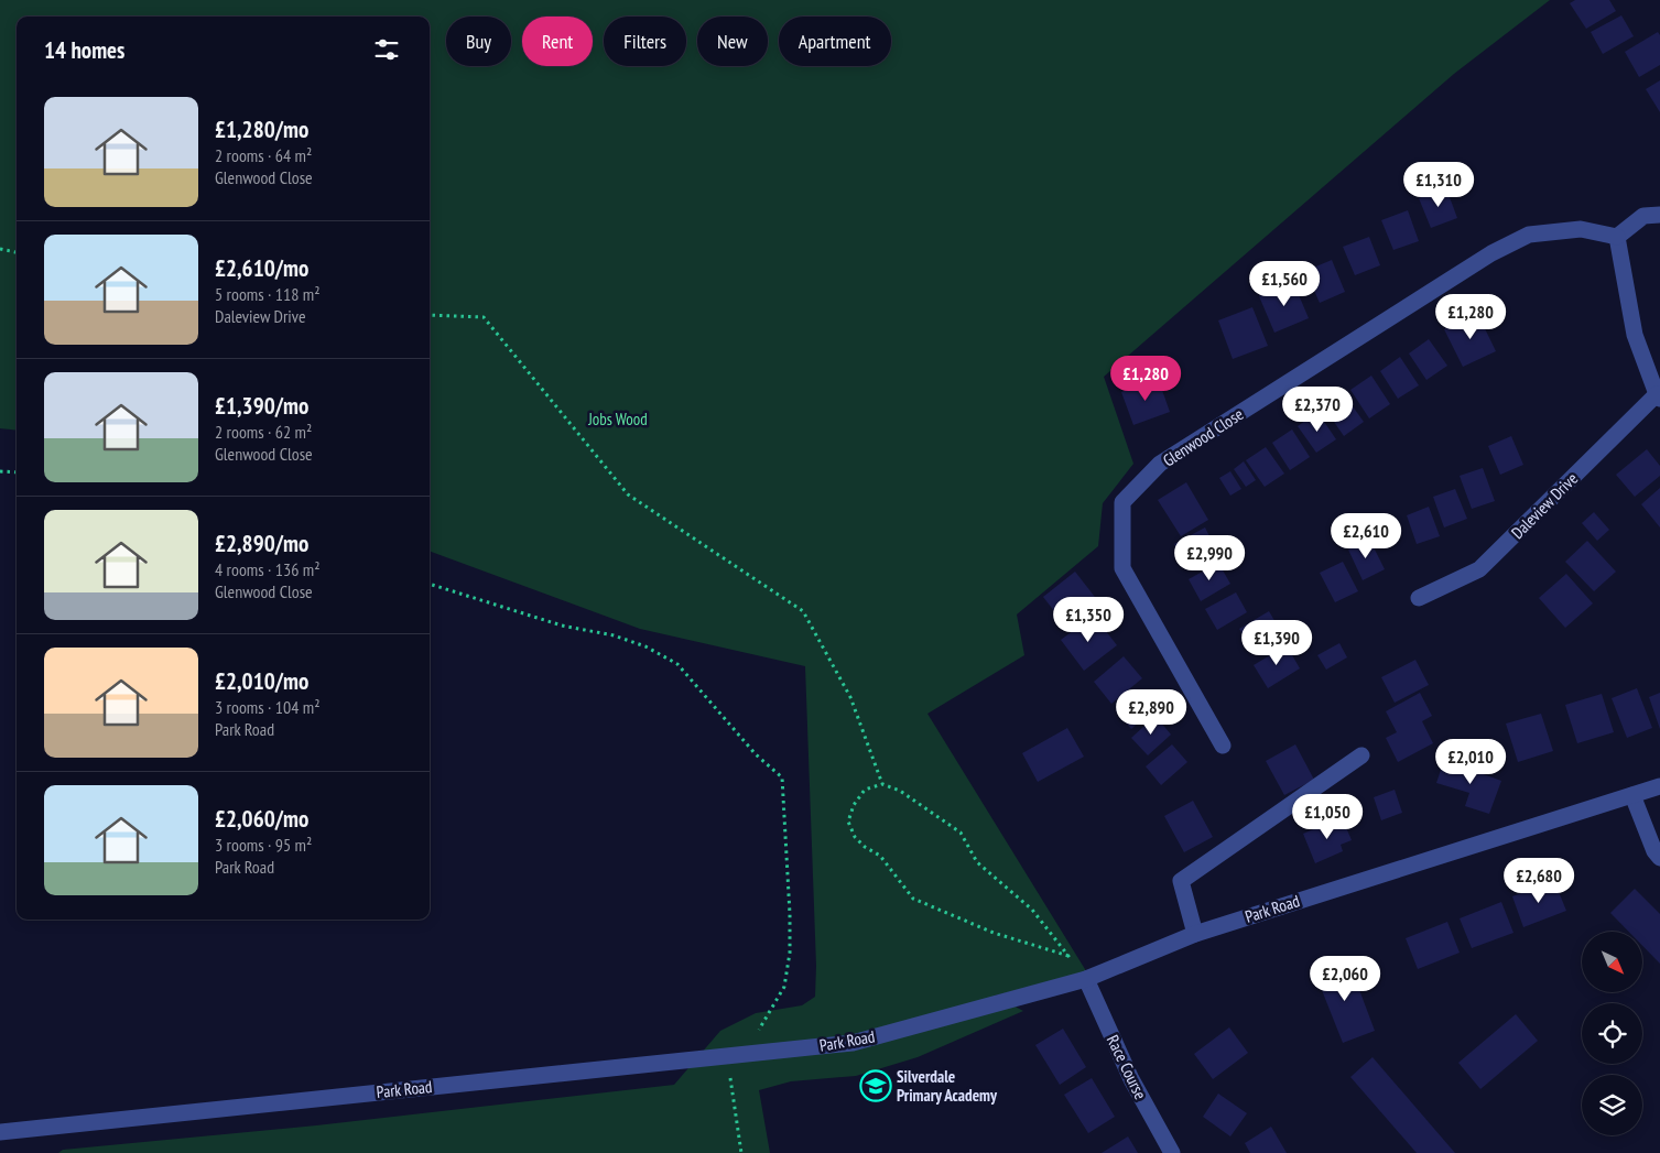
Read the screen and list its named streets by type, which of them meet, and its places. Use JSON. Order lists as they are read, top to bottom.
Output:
{
  "streets": {
    "street": [
      "Glenwood Close",
      "Daleview Drive",
      "Park Road",
      "Race Course"
    ]
  },
  "crossings": [
    ["Glenwood Close", "Daleview Drive"],
    ["Park Road", "Race Course"]
  ],
  "parks": ["Jobs Wood"],
  "places": {
    "school or university": ["Silverdale Primary Academy"]
  },
  "north": "bottom right",
  "page": {
    "chip": [
      "Buy",
      "Rent",
      "Filters",
      "New",
      "Apartment"
    ],
    "heading": "14 homes",
    "list": [
      {
        "name": "£1,280/mo",
        "note": "2 rooms · 64 m² · Glenwood Close"
      },
      {
        "name": "£2,610/mo",
        "note": "5 rooms · 118 m² · Daleview Drive"
      },
      {
        "name": "£1,390/mo",
        "note": "2 rooms · 62 m² · Glenwood Close"
      },
      {
        "name": "£2,890/mo",
        "note": "4 rooms · 136 m² · Glenwood Close"
      },
      {
        "name": "£2,010/mo",
        "note": "3 rooms · 104 m² · Park Road"
      },
      {
        "name": "£2,060/mo",
        "note": "3 rooms · 95 m² · Park Road"
      }
    ],
    "price": [
      "£1,310",
      "£1,560",
      "£1,280",
      "£1,280",
      "£2,370",
      "£2,610",
      "£2,990",
      "£1,350",
      "£1,390",
      "£2,890",
      "£2,010",
      "£1,050",
      "£2,680",
      "£2,060"
    ]
  }
}
